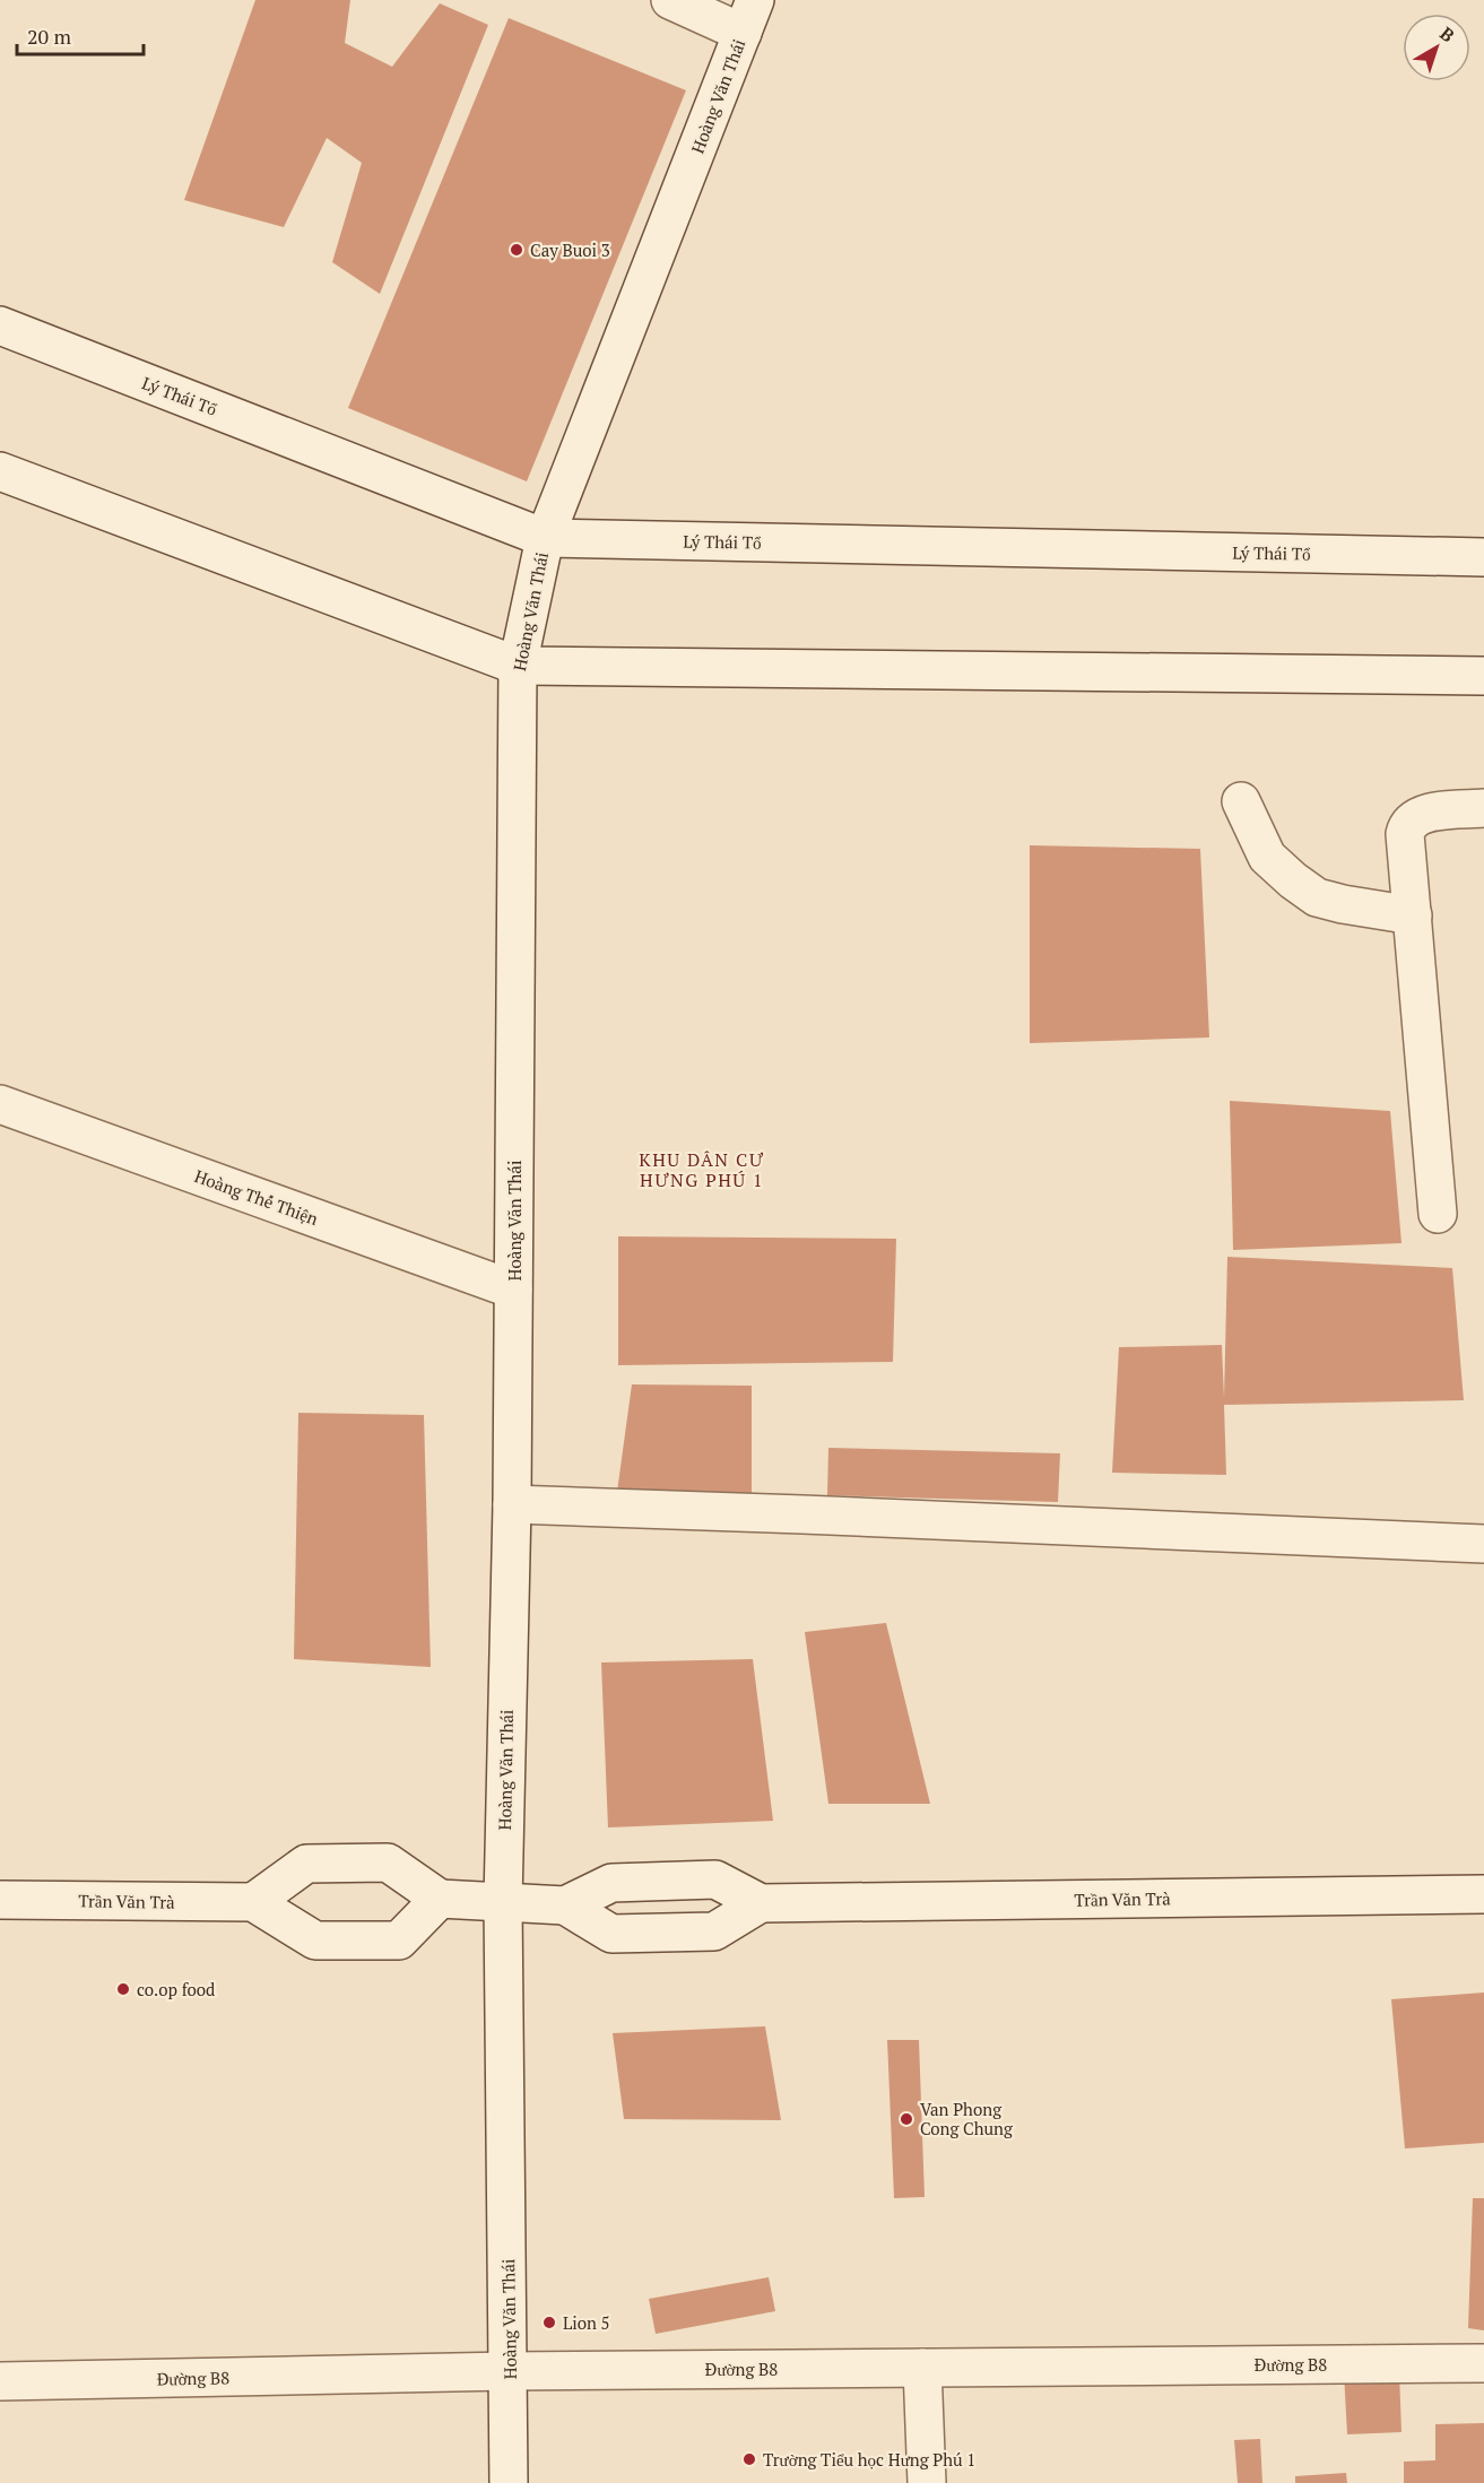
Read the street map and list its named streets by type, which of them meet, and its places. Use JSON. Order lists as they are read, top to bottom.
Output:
{
  "streets": {
    "street": [
      "Hoàng Văn Thái",
      "Lý Thái Tổ",
      "Hoàng Thế Thiện",
      "Trần Văn Trà",
      "Đường B8"
    ]
  },
  "crossings": [
    ["Hoàng Văn Thái", "Lý Thái Tổ"],
    ["Hoàng Văn Thái", "Hoàng Thế Thiện"],
    ["Hoàng Văn Thái", "Đường B8"]
  ],
  "districts": ["KHU DÂN CƯ HƯNG PHÚ 1"],
  "places": [
    "Cay Buoi 3",
    "co.op food",
    "Van Phong Cong Chung",
    "Lion 5",
    "Trường Tiểu học Hưng Phú 1"
  ],
  "scale_bar": "20 m",
  "north": "top right"
}
